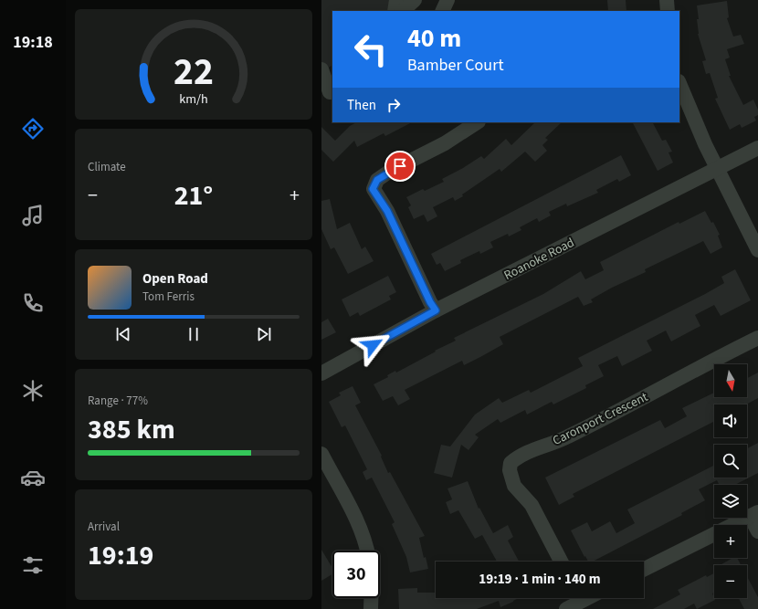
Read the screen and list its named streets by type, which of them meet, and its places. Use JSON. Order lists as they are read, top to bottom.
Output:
{
  "streets": {
    "street": ["Roanoke Road", "Caronport Crescent"]
  },
  "north": "bottom",
  "page": {
    "tabs": "19:18",
    "turn": ["40 m", "Bamber Court"],
    "then": "Then",
    "tile": [
      "Climate",
      ["Range · 77%", "385 km"],
      ["Arrival", "19:19"]
    ],
    "heat": ["−", "21°", "+"],
    "song": ["Open Road", "Tom Ferris"],
    "map_buttons": ["+", "−"],
    "limit": "30",
    "trip": "19:19 · 1 min · 140 m",
    "gauge": ["22", "km/h"]
  }
}
